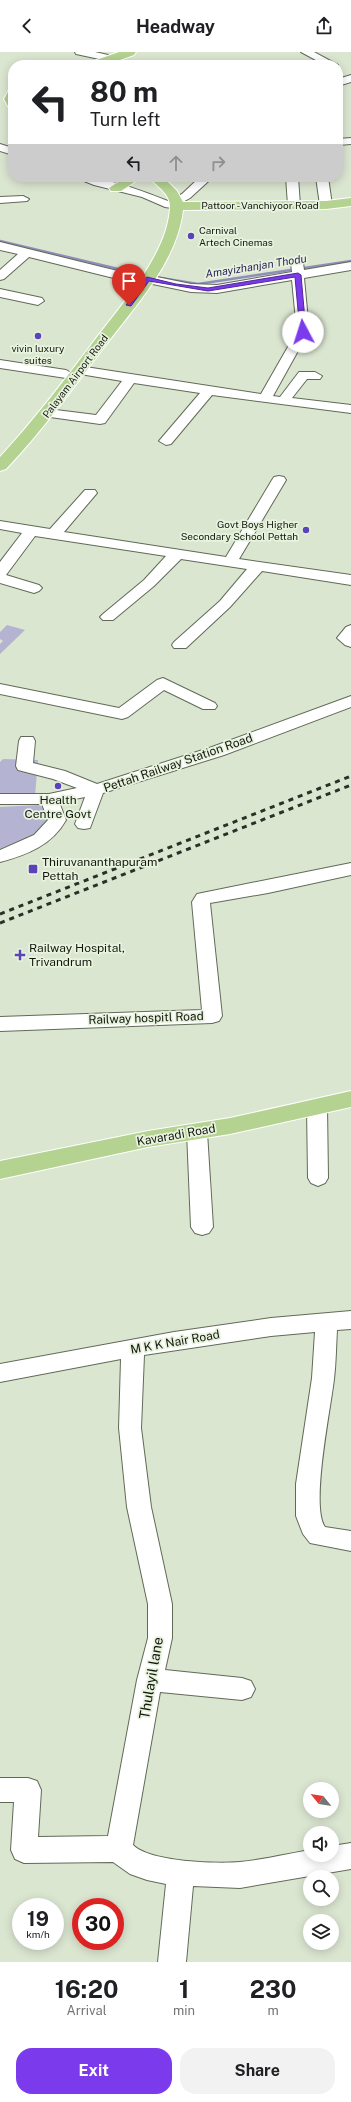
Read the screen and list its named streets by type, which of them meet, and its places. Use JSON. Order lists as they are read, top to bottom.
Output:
{
  "streets": {
    "main road": ["Pattoor - Vanchiyoor Road", "Palayam Airport Road", "Kavaradi Road"],
    "street": [
      "Pettah Railway Station Road",
      "Railway hospitl Road",
      "M K K Nair Road",
      "Thulayil lane"
    ]
  },
  "crossings": [
    ["Pattoor - Vanchiyoor Road", "Palayam Airport Road"],
    ["M K K Nair Road", "Thulayil lane"]
  ],
  "water": ["Amayizhanjan Thodu"],
  "places": {
    "other": [
      "Carnival Artech Cinemas",
      "vivin luxury suites",
      "Govt Boys Higher Secondary School Pettah",
      "Health Centre Govt"
    ],
    "transit": ["Thiruvananthapuram Pettah"],
    "health": ["Railway Hospital, Trivandrum"]
  },
  "north": "top left",
  "page": {
    "header": "Headway",
    "turn": ["80 m", "Turn left"],
    "speed": "19 km/h",
    "limit": "30",
    "eta": [
      "16:20",
      "Arrival",
      "1",
      "min",
      "230",
      "m"
    ],
    "buttons": ["Exit", "Share"]
  }
}
